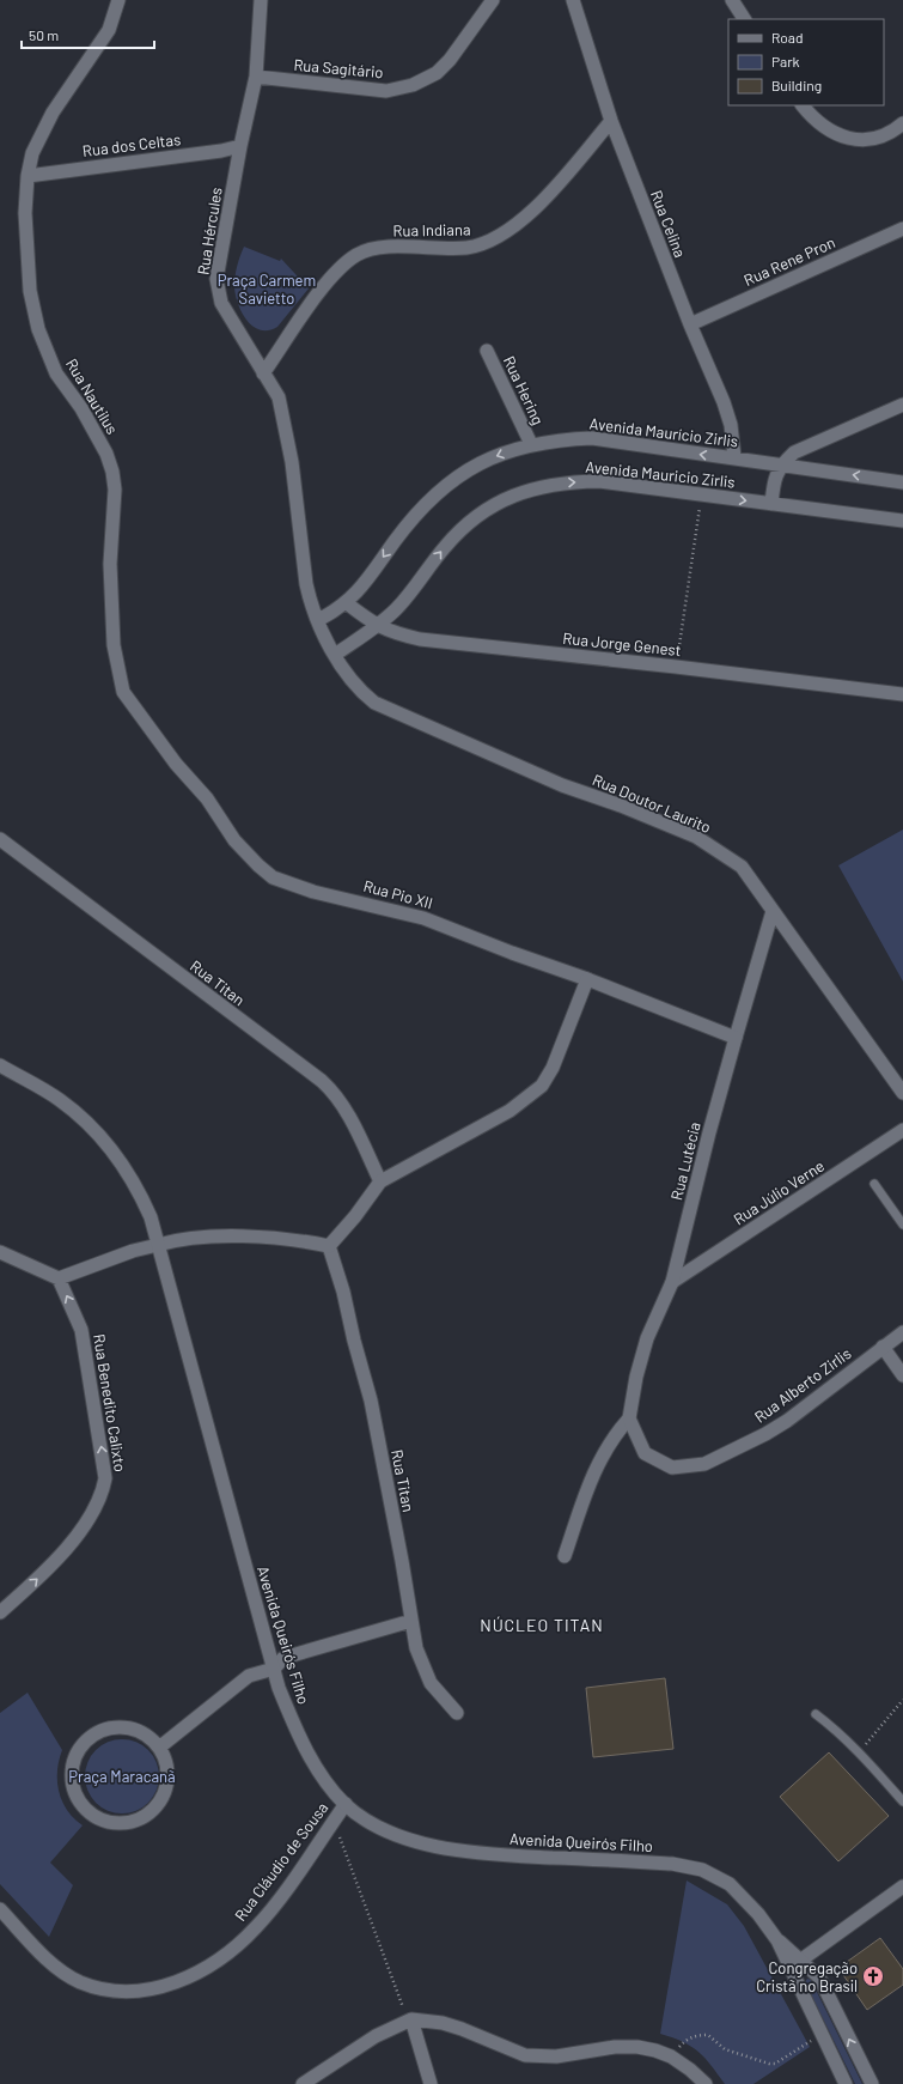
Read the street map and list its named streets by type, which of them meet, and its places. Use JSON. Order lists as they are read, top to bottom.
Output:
{
  "streets": {
    "street": [
      "Rua Sagitário",
      "Rua dos Celtas",
      "Rua Celina",
      "Rua Indiana",
      "Rua Hércules",
      "Rua Rene Pron",
      "Rua Hering",
      "Rua Nautilus",
      "Avenida Maurício Zirlis",
      "Avenida Mauricio Zirlis",
      "Rua Jorge Genest",
      "Rua Doutor Laurito",
      "Rua Pio XII",
      "Rua Titan",
      "Rua Lutécia",
      "Rua Júlio Verne",
      "Rua Alberto Zirlis",
      "Rua Benedito Calixto",
      "Avenida Queirós Filho",
      "Rua Cláudio de Sousa"
    ]
  },
  "crossings": [
    ["Rua Sagitário", "Rua Hércules"],
    ["Rua dos Celtas", "Rua Hércules"],
    ["Rua dos Celtas", "Rua Nautilus"],
    ["Rua Celina", "Rua Indiana"],
    ["Rua Celina", "Rua Rene Pron"],
    ["Rua Celina", "Avenida Maurício Zirlis"],
    ["Rua Indiana", "Rua Hércules"],
    ["Rua Hércules", "Avenida Maurício Zirlis"],
    ["Rua Hércules", "Rua Doutor Laurito"],
    ["Rua Hering", "Avenida Maurício Zirlis"],
    ["Rua Nautilus", "Rua Pio XII"],
    ["Avenida Maurício Zirlis", "Rua Jorge Genest"],
    ["Avenida Maurício Zirlis", "Rua Doutor Laurito"],
    ["Avenida Mauricio Zirlis", "Rua Jorge Genest"],
    ["Avenida Mauricio Zirlis", "Rua Doutor Laurito"],
    ["Rua Doutor Laurito", "Rua Lutécia"],
    ["Rua Pio XII", "Rua Lutécia"],
    ["Rua Lutécia", "Rua Júlio Verne"],
    ["Rua Lutécia", "Rua Alberto Zirlis"],
    ["Avenida Queirós Filho", "Rua Cláudio de Sousa"]
  ],
  "one_way": ["Avenida Maurício Zirlis", "Avenida Mauricio Zirlis", "Rua Benedito Calixto"],
  "districts": ["NÚCLEO TITAN"],
  "parks": ["Praça Carmem Savietto", "Praça Maracanã"],
  "places": {
    "church": ["Congregação Cristã no Brasil"]
  },
  "legend": ["Road", "Park", "Building"],
  "scale_bar": "50 m"
}
